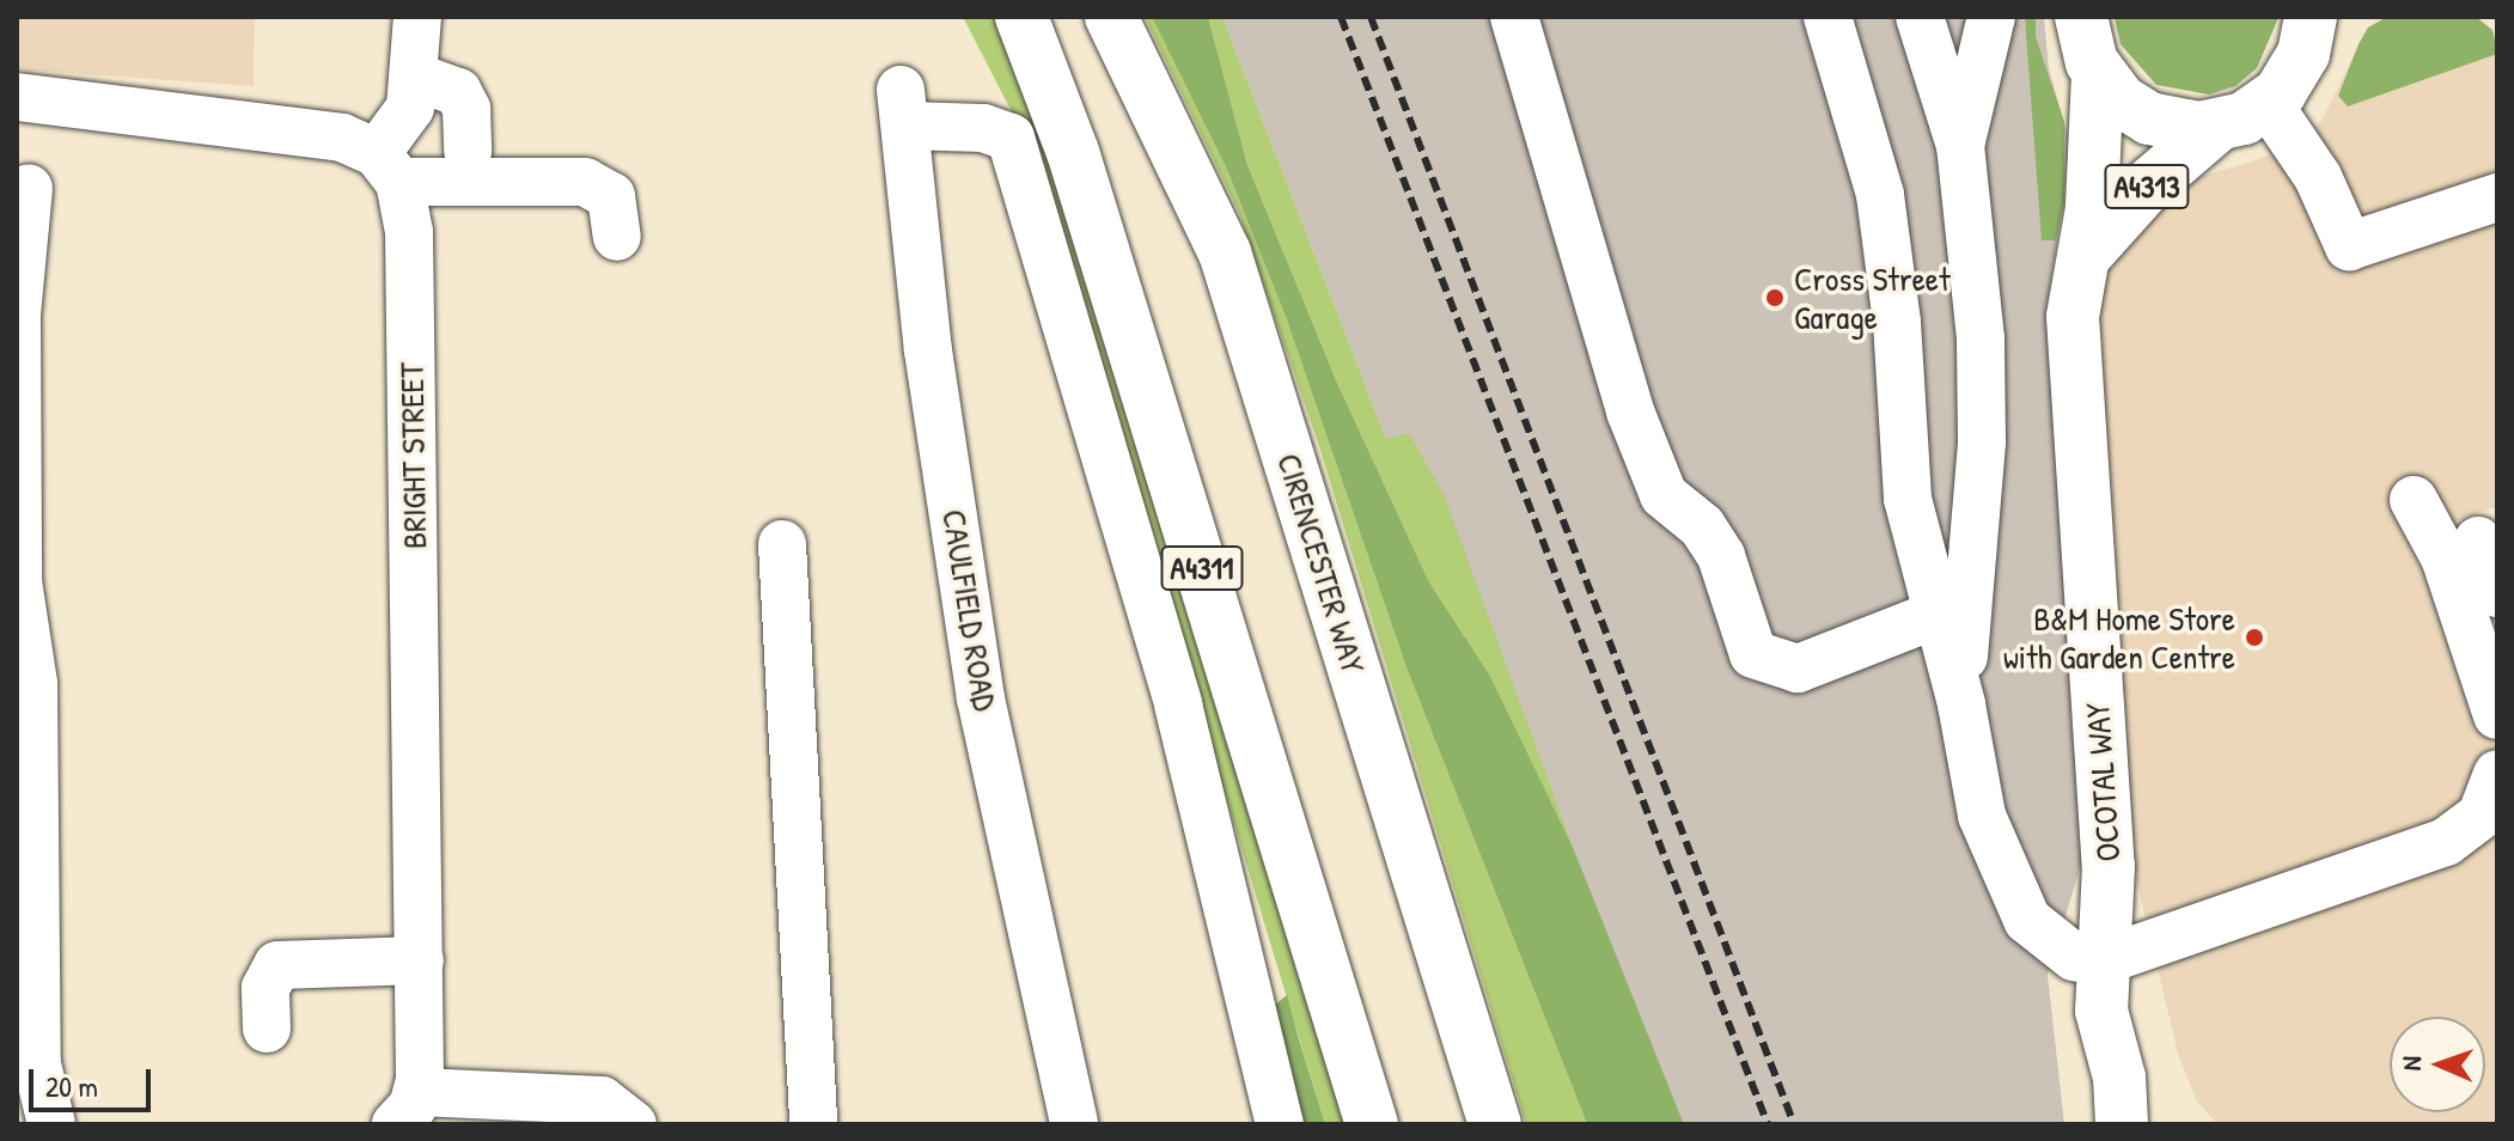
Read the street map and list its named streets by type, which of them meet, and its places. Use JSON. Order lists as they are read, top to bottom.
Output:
{
  "streets": {
    "main road": [
      "A4313",
      "CIRENCESTER WAY",
      "A4311",
      "OCOTAL WAY"
    ],
    "street": ["BRIGHT STREET", "CAULFIELD ROAD"]
  },
  "crossings": [
    ["A4313", "OCOTAL WAY"]
  ],
  "places": ["Cross Street Garage", "B&M Home Store with Garden Centre"],
  "scale_bar": "20 m",
  "north": "left"
}
